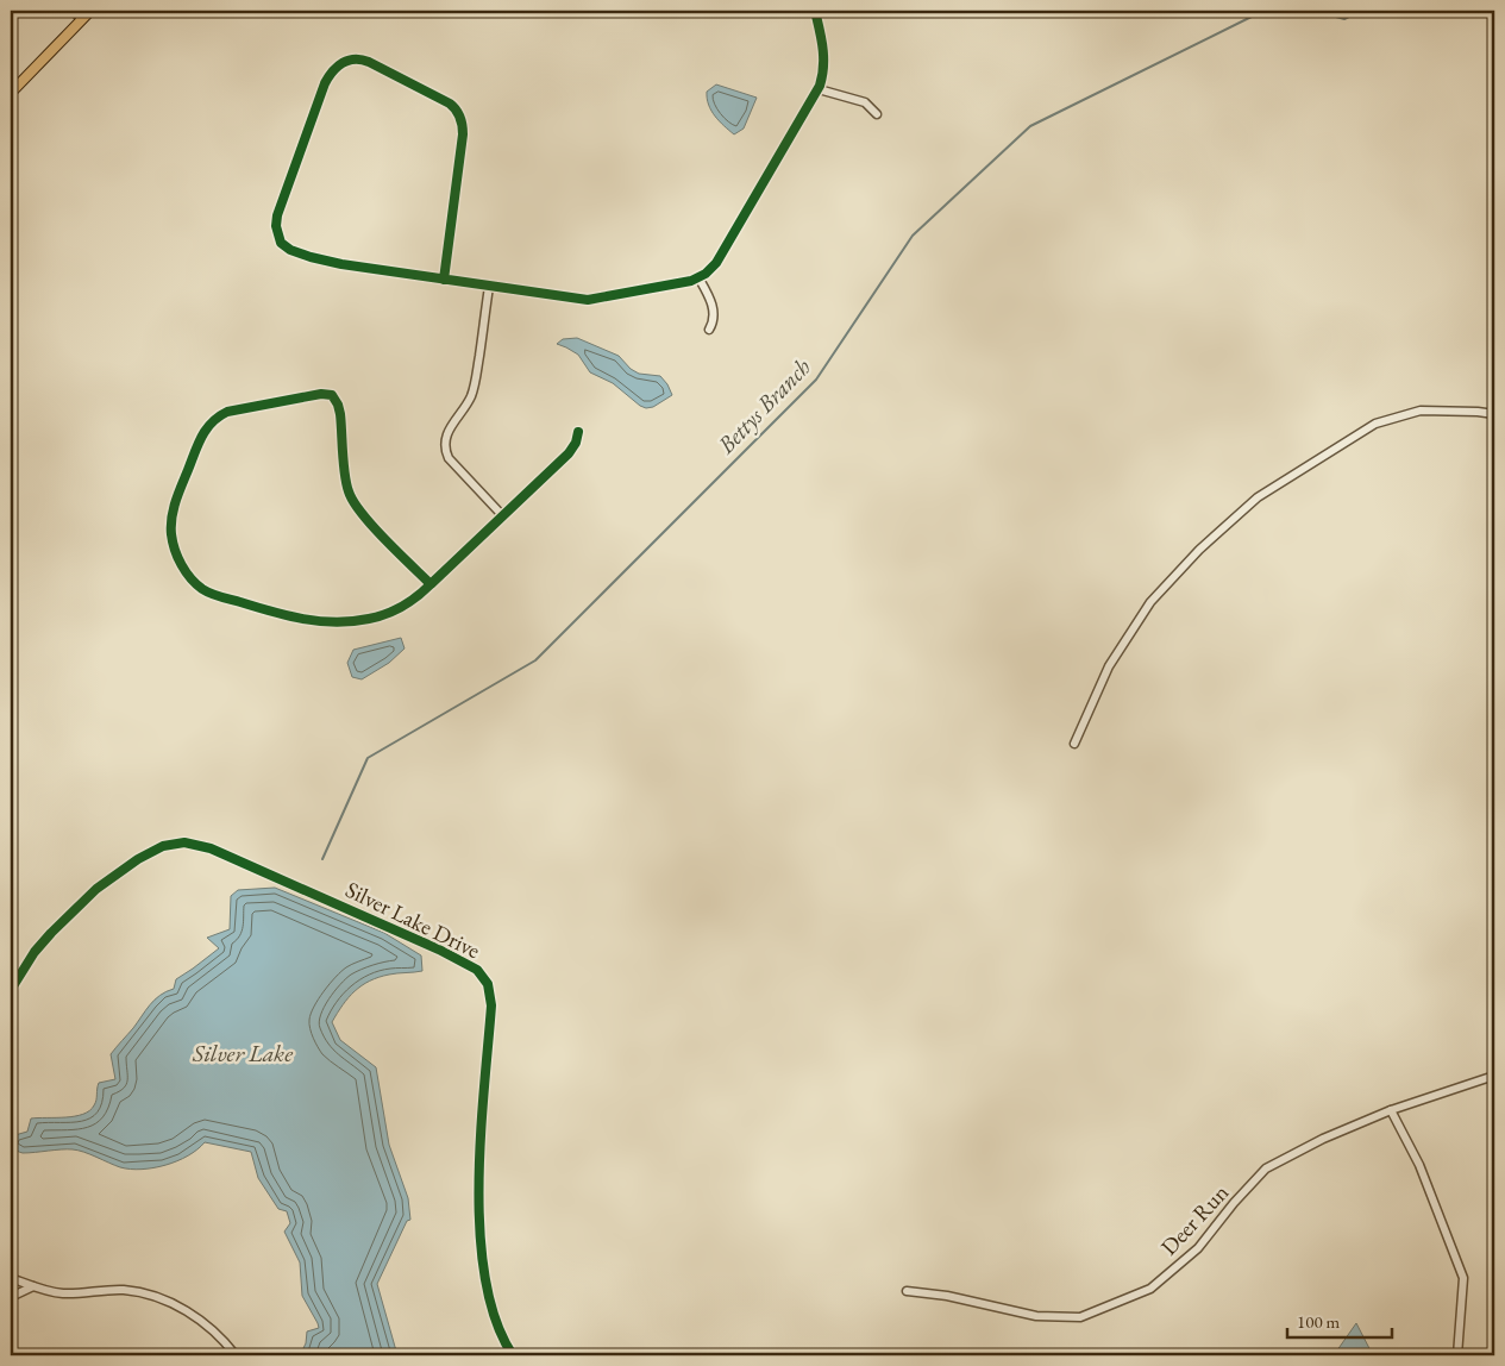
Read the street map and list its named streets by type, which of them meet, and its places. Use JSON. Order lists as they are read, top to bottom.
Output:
{
  "streets": {
    "street": ["Silver Lake Drive", "Deer Run"]
  },
  "water": ["Bettys Branch", "Silver Lake"],
  "scale_bar": "100 m"
}
